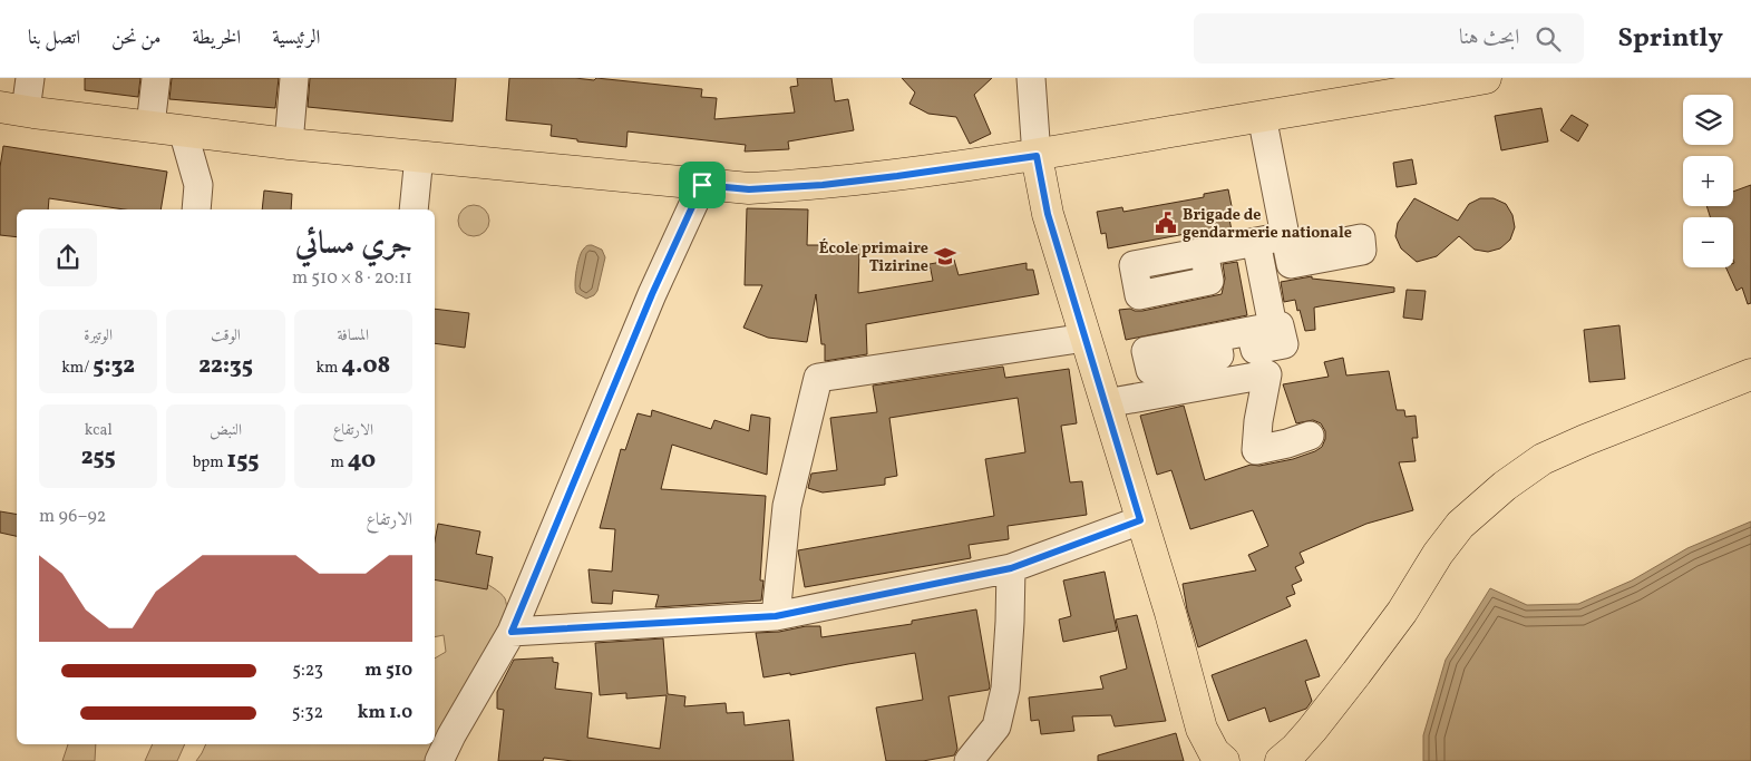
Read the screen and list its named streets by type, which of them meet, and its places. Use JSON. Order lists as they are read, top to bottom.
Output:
{
  "places": {
    "public building": ["Brigade de gendarmerie nationale"],
    "school or university": ["École primaire Tizirine"]
  },
  "page": {
    "header": "Sprintly",
    "search": "ابحث هنا",
    "nav": [
      "الرئيسية",
      "الخريطة",
      "من نحن",
      "اتصل بنا"
    ],
    "map_buttons": ["+", "−"],
    "heading": ["جري مسائي", "20:11 · 8 × 510 m"],
    "stats": [
      ["المسافة", "4.08 km"],
      ["الوقت", "22:35"],
      ["الوتيرة", "5:32 /km"],
      ["الارتفاع", "40 m"],
      ["النبض", "155 bpm"],
      ["kcal", "255"]
    ],
    "chart": ["الارتفاع", "92–96 m"],
    "list": [
      {
        "name": "510 m",
        "note": "5:23"
      },
      {
        "name": "1.0 km",
        "note": "5:32"
      }
    ]
  }
}
